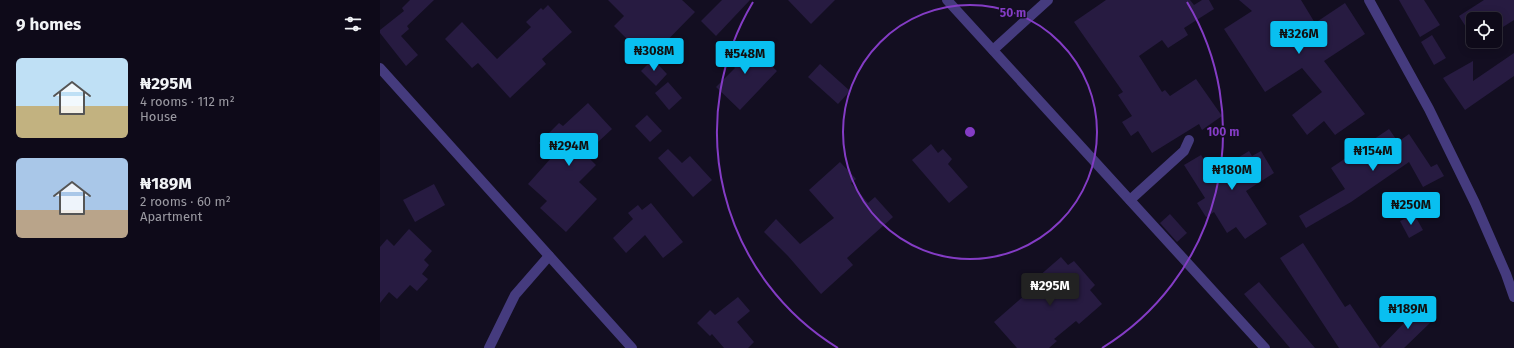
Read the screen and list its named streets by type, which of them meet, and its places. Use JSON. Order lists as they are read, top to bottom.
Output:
{
  "page": {
    "heading": "9 homes",
    "price": [
      "₦326M",
      "₦308M",
      "₦548M",
      "₦294M",
      "₦154M",
      "₦180M",
      "₦250M",
      "₦295M",
      "₦189M"
    ],
    "list": [
      {
        "name": "₦295M",
        "note": "4 rooms · 112 m² · House"
      },
      {
        "name": "₦189M",
        "note": "2 rooms · 60 m² · Apartment"
      }
    ]
  },
  "rings": ["50 m", "100 m"]
}
